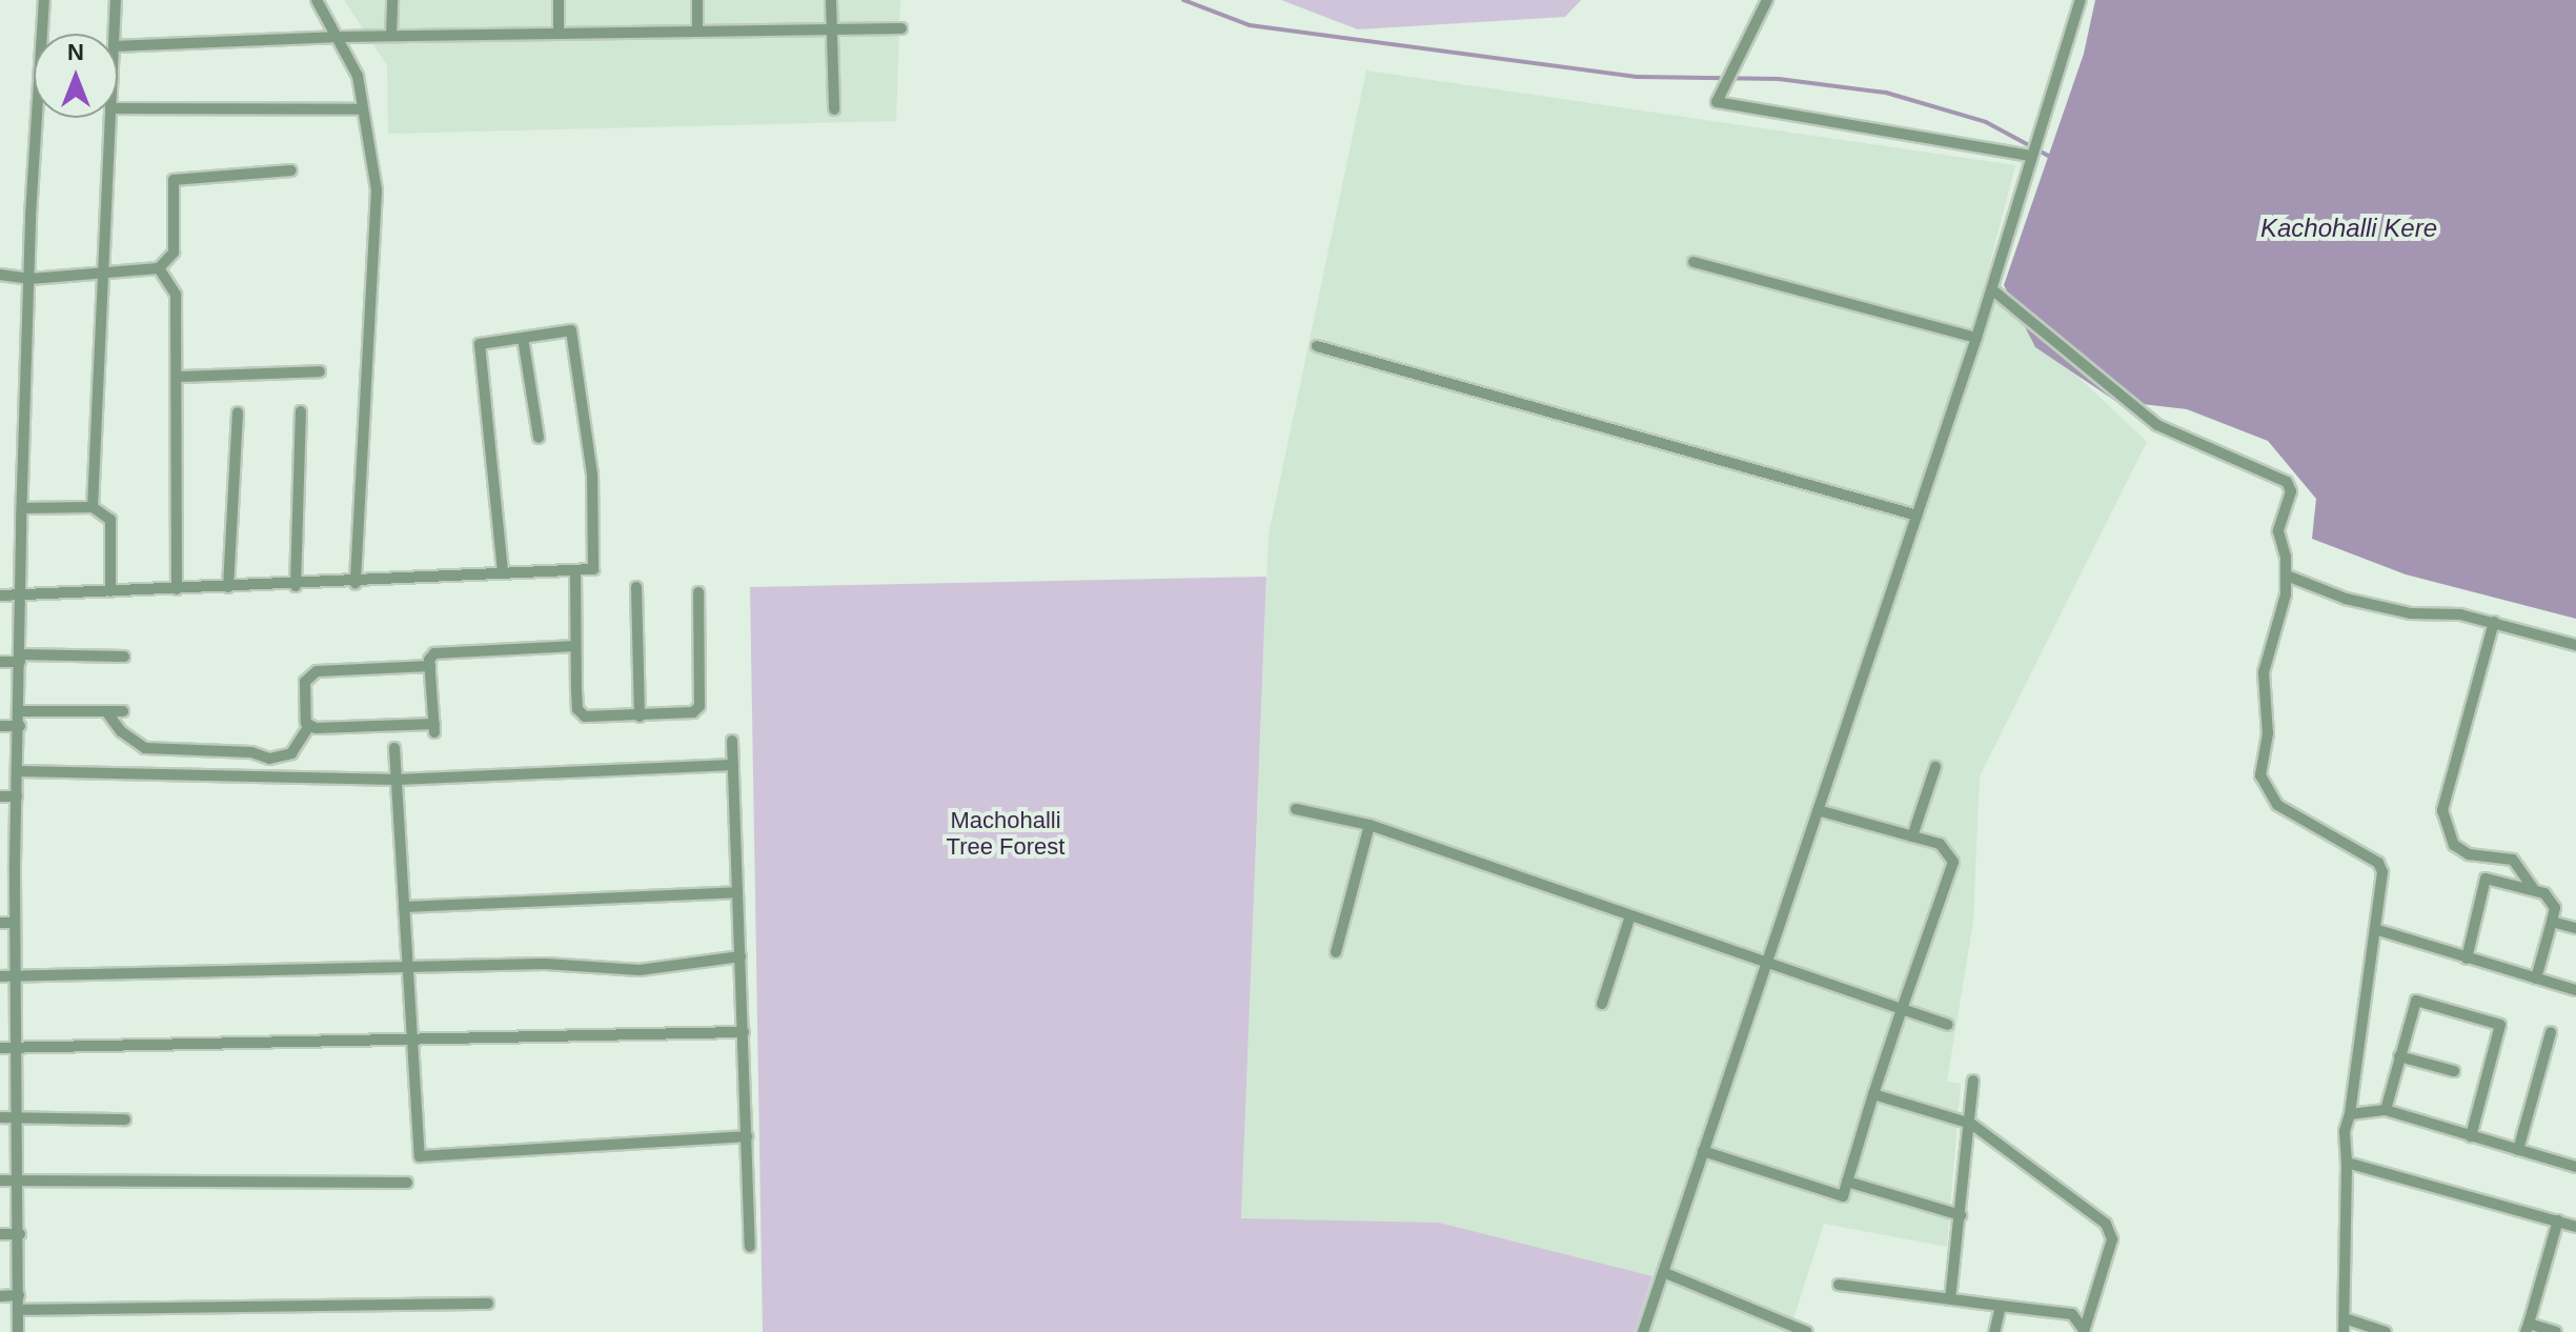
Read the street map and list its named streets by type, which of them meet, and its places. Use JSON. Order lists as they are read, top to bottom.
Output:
{
  "water": ["Kachohalli Kere"],
  "parks": ["Machohalli Tree Forest"],
  "north": "top"
}
